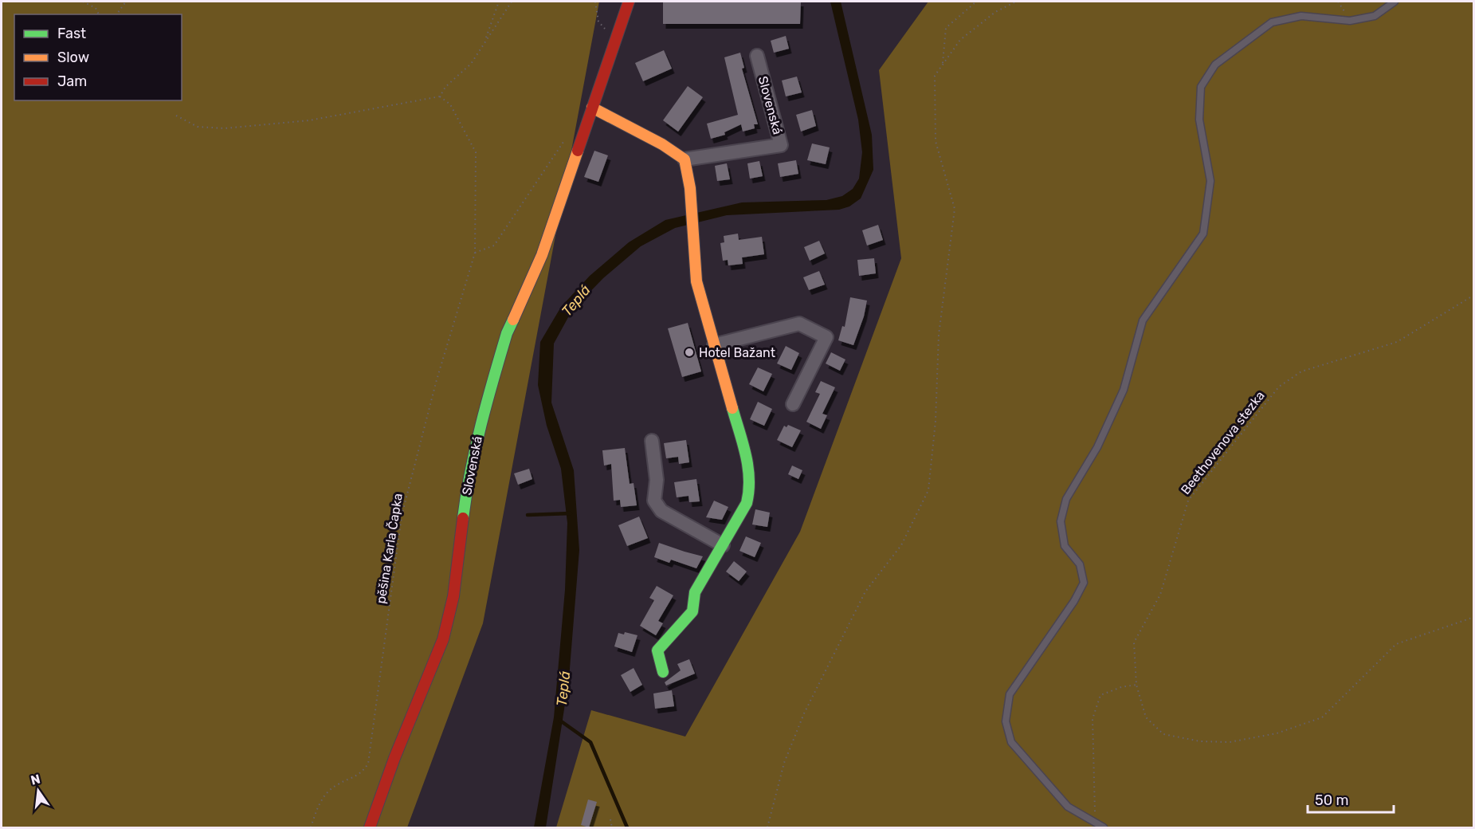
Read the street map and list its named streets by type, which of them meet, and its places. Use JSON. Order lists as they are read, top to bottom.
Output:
{
  "streets": {
    "street": ["Slovenská"],
    "path": ["Beethovenova stezka", "pěšina Karla Čapka"]
  },
  "water": ["Teplá"],
  "places": ["Hotel Bažant"],
  "legend": ["Fast", "Slow", "Jam"],
  "scale_bar": "50 m",
  "north": "top"
}
